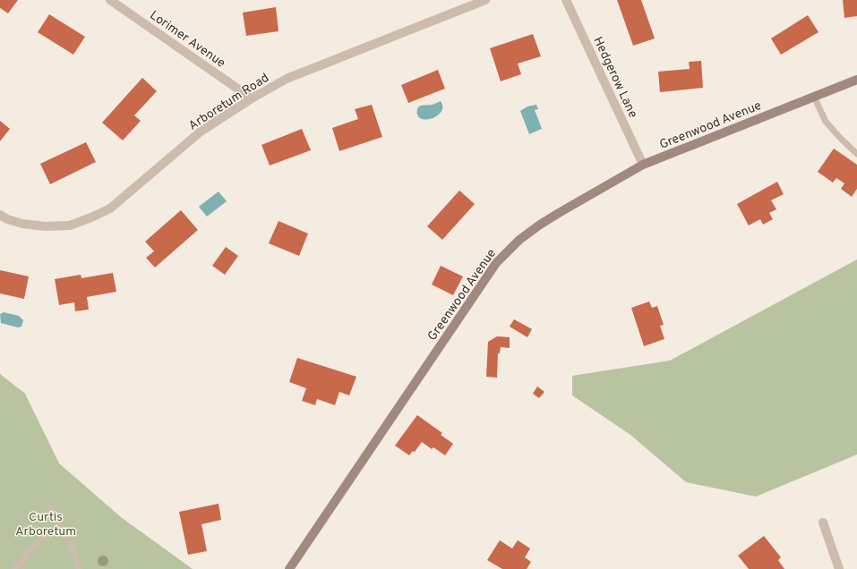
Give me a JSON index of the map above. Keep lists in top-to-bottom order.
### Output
{
  "streets": {
    "main road": ["Greenwood Avenue"],
    "street": ["Lorimer Avenue", "Hedgerow Lane", "Arboretum Road"]
  },
  "crossings": [
    ["Lorimer Avenue", "Arboretum Road"],
    ["Hedgerow Lane", "Greenwood Avenue"]
  ],
  "parks": ["Curtis Arboretum"]
}
